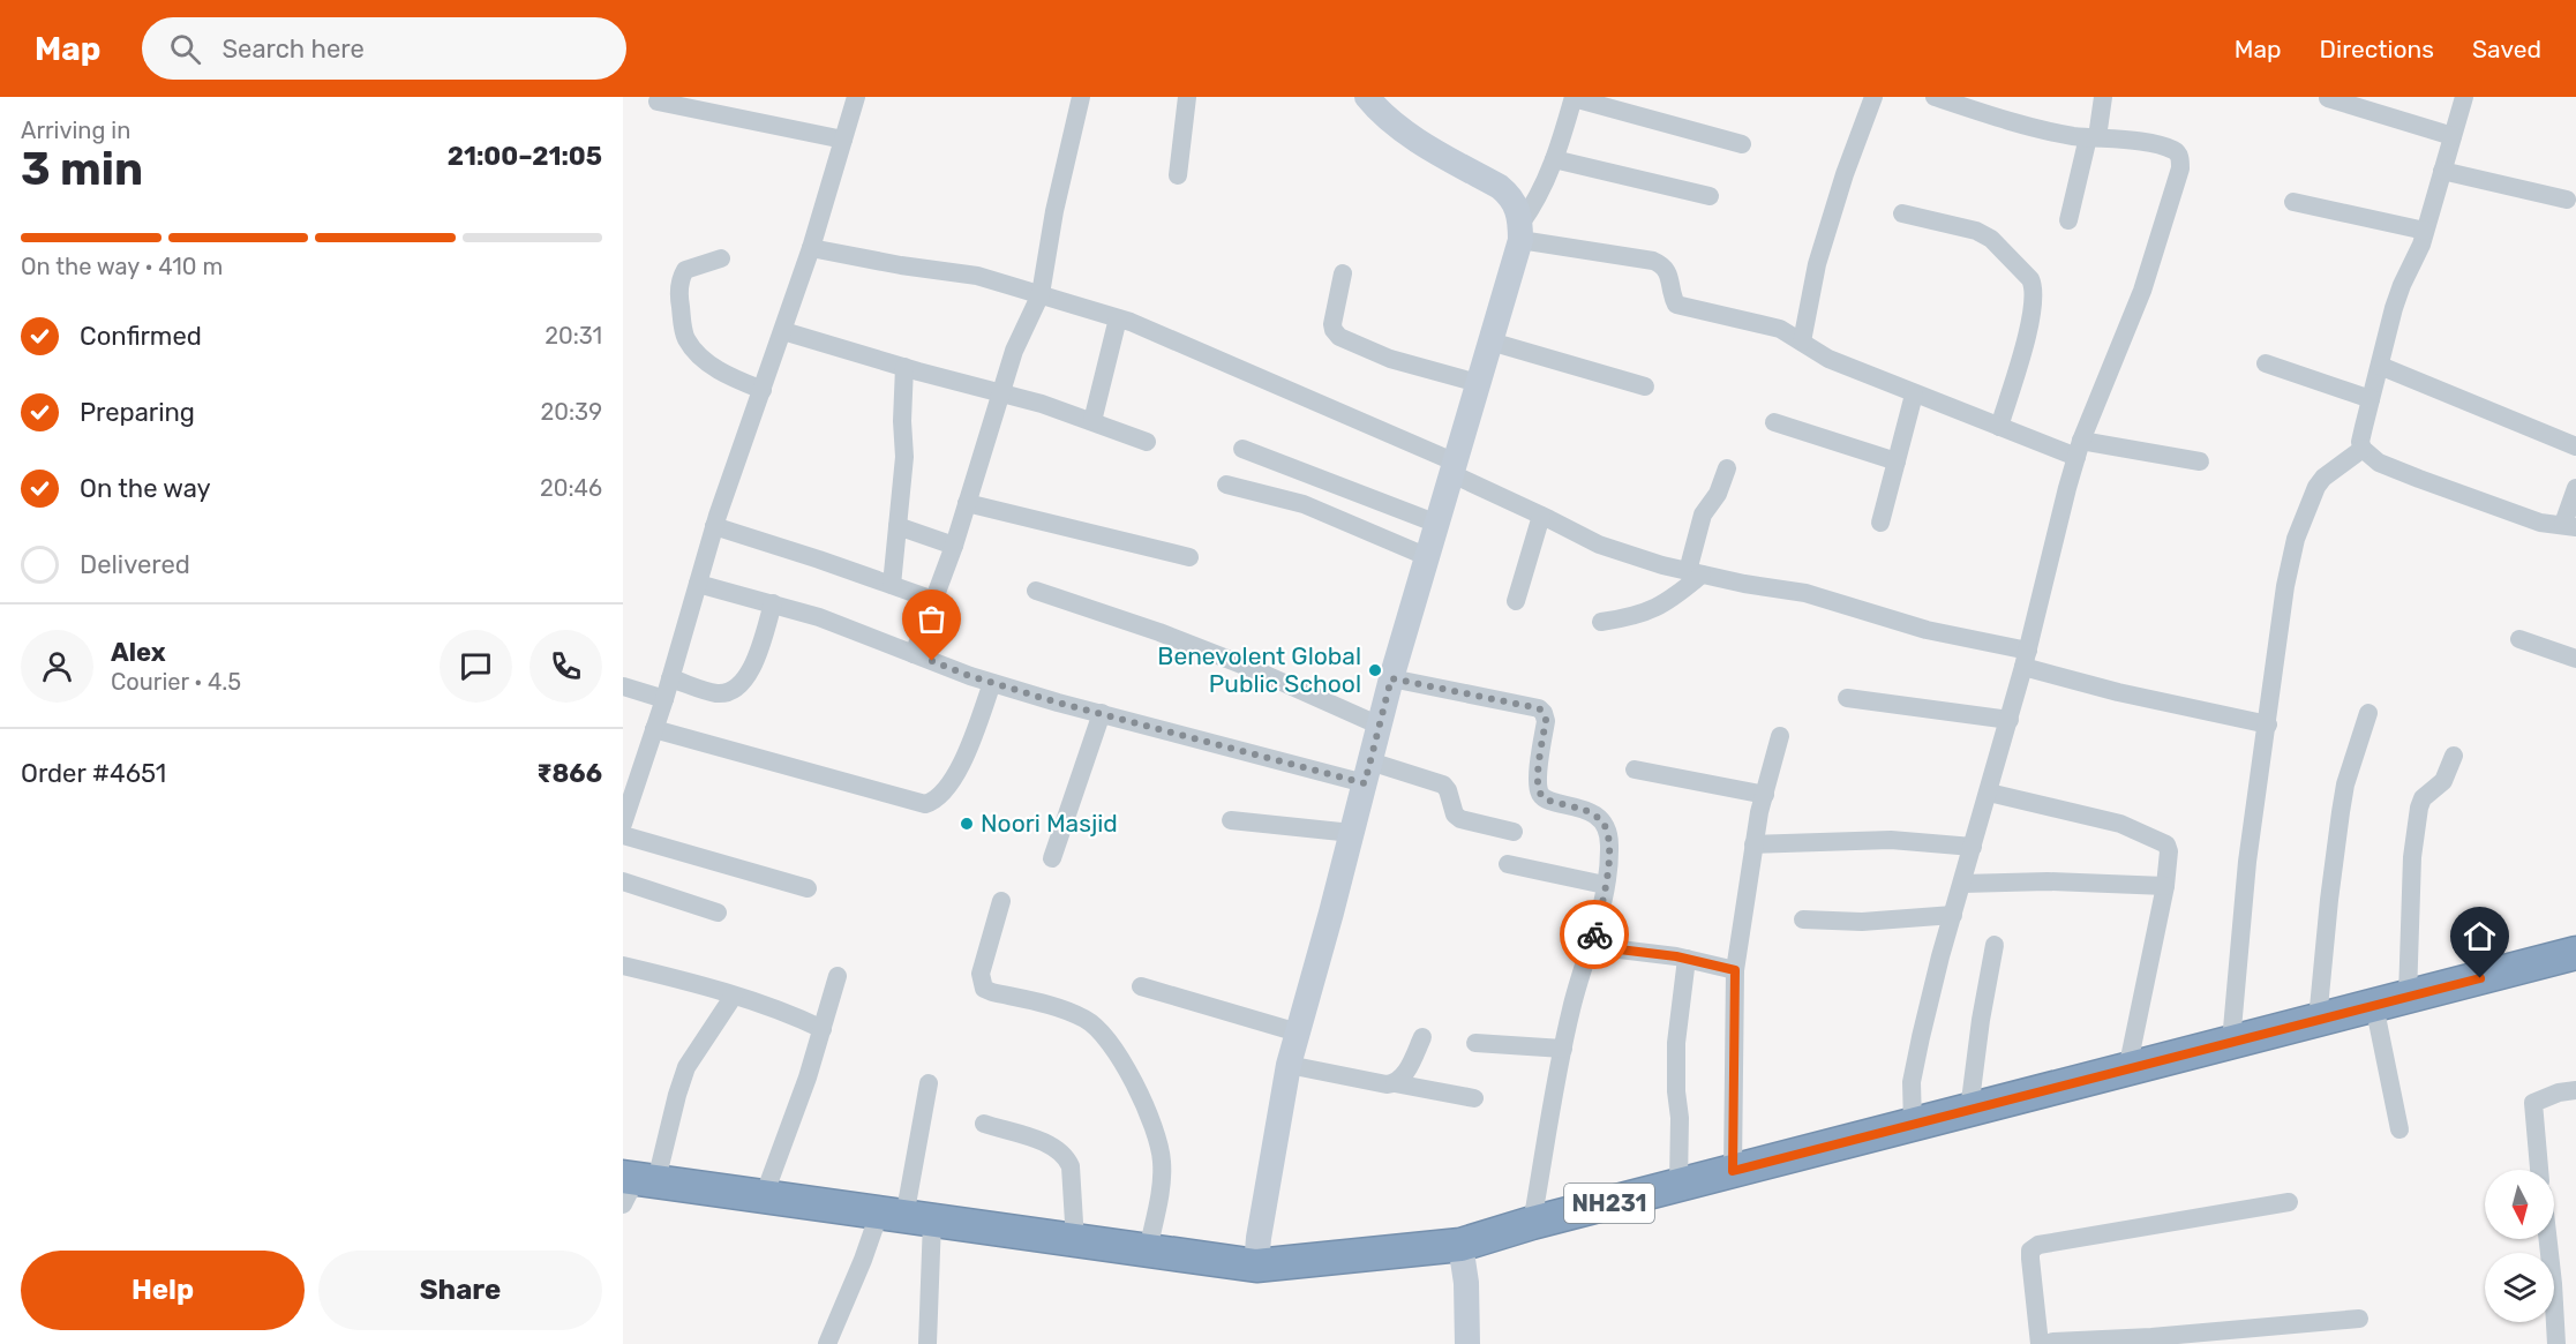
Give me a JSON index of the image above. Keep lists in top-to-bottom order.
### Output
{
  "streets": {
    "highway": ["NH231"]
  },
  "places": ["Benevolent Global Public School", "Noori Masjid"],
  "north": "bottom",
  "page": {
    "header": "Map",
    "search": "Search here",
    "nav": ["Map", "Directions", "Saved"],
    "heading": ["3 min", "Arriving in", "21:00–21:05"],
    "panel": [
      "Alex",
      "Courier · 4.5",
      "Order #4651",
      "₹866"
    ],
    "bar": "On the way · 410 m",
    "list": [
      ["Confirmed", "20:31"],
      ["Preparing", "20:39"],
      ["On the way", "20:46"],
      "Delivered"
    ],
    "buttons": ["Help", "Share"]
  }
}
